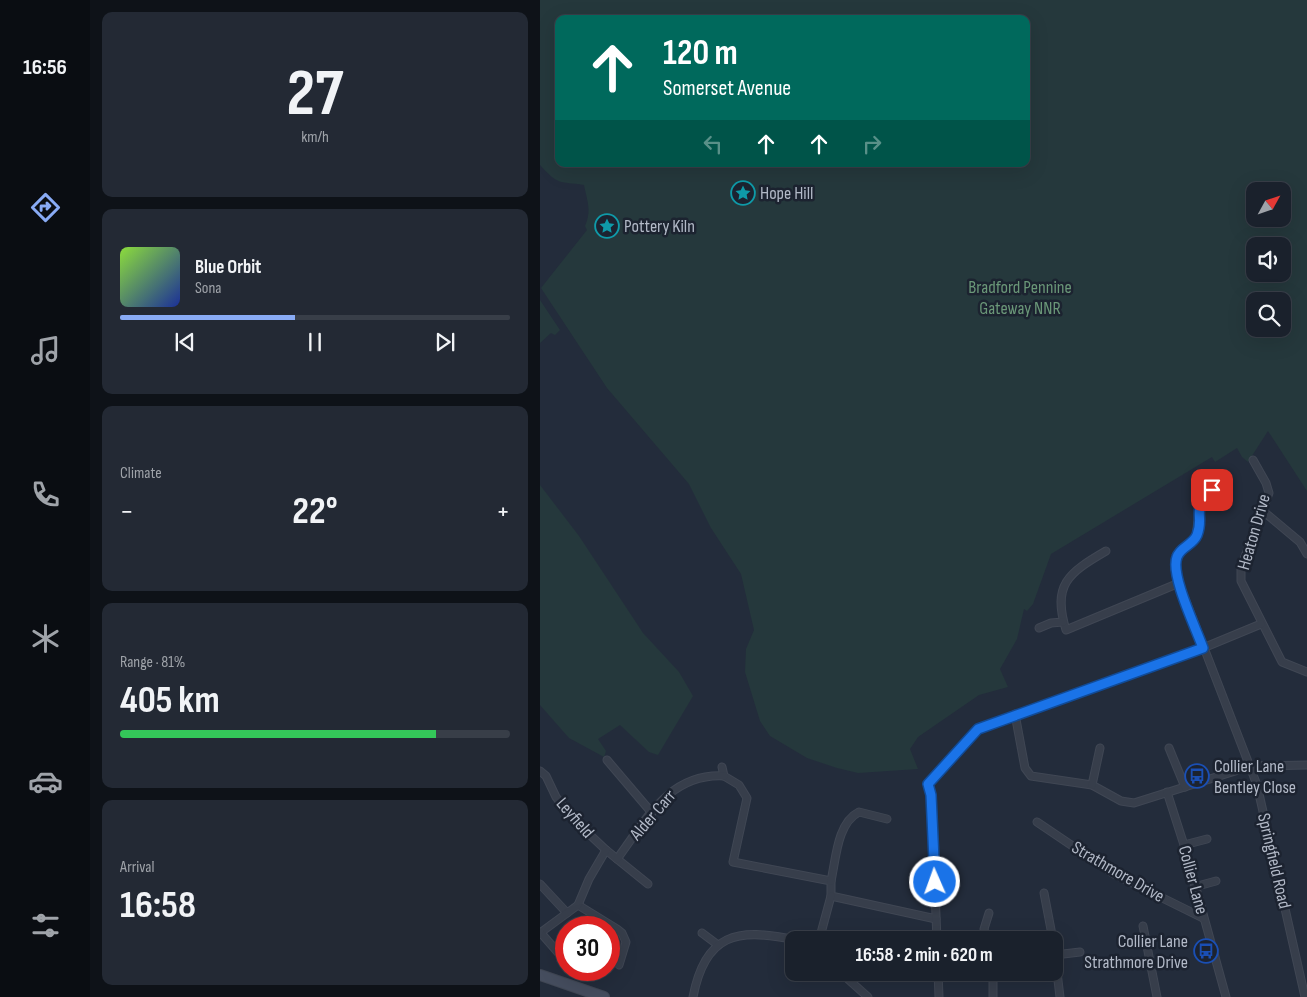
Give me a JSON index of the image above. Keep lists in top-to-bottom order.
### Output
{
  "streets": {
    "street": [
      "Heaton Drive",
      "Alder Carr",
      "Leyfield",
      "Springfield Road",
      "Strathmore Drive",
      "Collier Lane"
    ]
  },
  "crossings": [
    ["Alder Carr", "Leyfield"],
    ["Strathmore Drive", "Collier Lane"]
  ],
  "parks": ["Bradford Pennine Gateway NNR"],
  "places": {
    "place": ["Hope Hill", "Pottery Kiln"],
    "bus stop": ["Collier Lane Bentley Close", "Collier Lane Strathmore Drive"]
  },
  "north": "top right",
  "page": {
    "tabs": "16:56",
    "tile": [
      ["27", "km/h"],
      "Climate",
      ["Range · 81%", "405 km"],
      ["Arrival", "16:58"]
    ],
    "turn": ["120 m", "Somerset Avenue"],
    "song": ["Blue Orbit", "Sona"],
    "heat": ["−", "22°", "+"],
    "limit": "30",
    "trip": "16:58 · 2 min · 620 m"
  }
}
